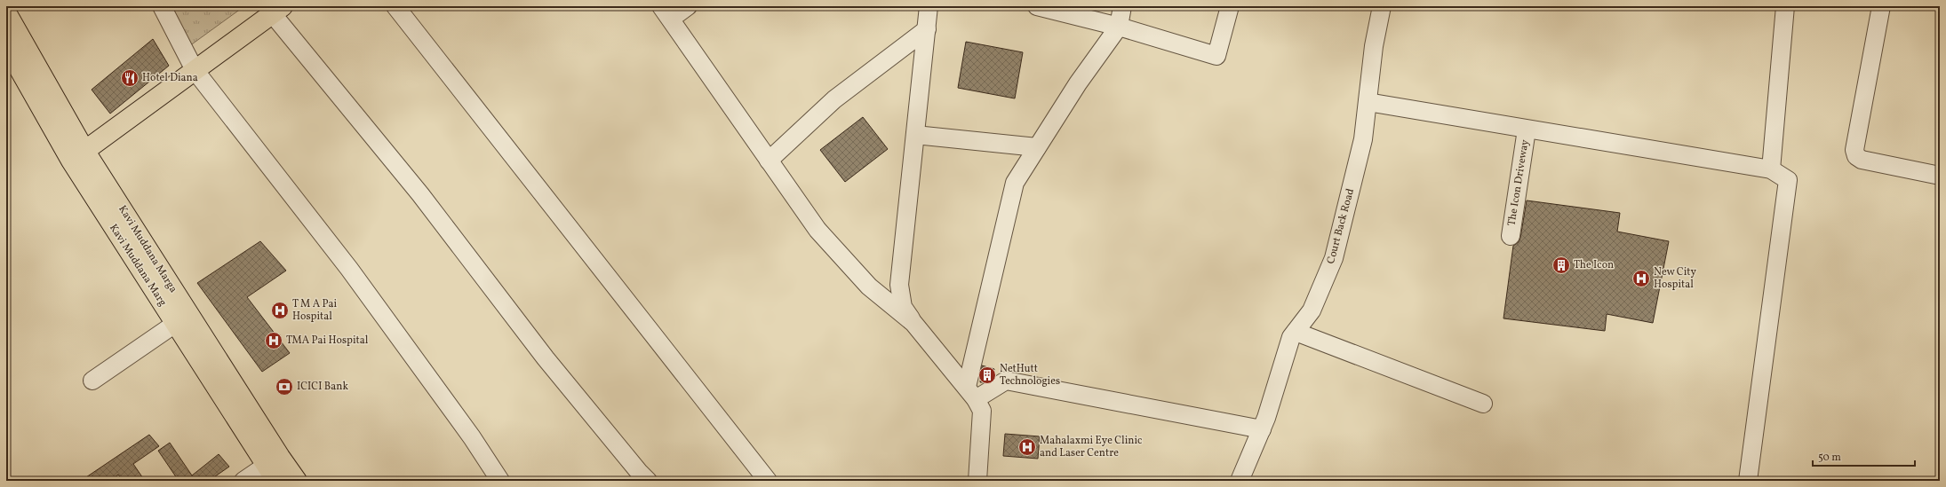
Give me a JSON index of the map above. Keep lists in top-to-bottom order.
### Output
{
  "streets": {
    "main road": ["Kavi Muddana Marga", "Kavi Muddana Marg"],
    "street": ["The Icon Driveway", "Court Back Road"]
  },
  "crossings": [
    ["Kavi Muddana Marga", "Kavi Muddana Marg"]
  ],
  "places": {
    "restaurant": ["Hotel Diana"],
    "building": ["The Icon", "NetHutt Technologies"],
    "hospital": [
      "New City Hospital",
      "T M A Pai Hospital",
      "TMA Pai Hospital",
      "Mahalaxmi Eye Clinic and Laser Centre"
    ],
    "bank": ["ICICI Bank"]
  },
  "scale_bar": "50 m"
}
